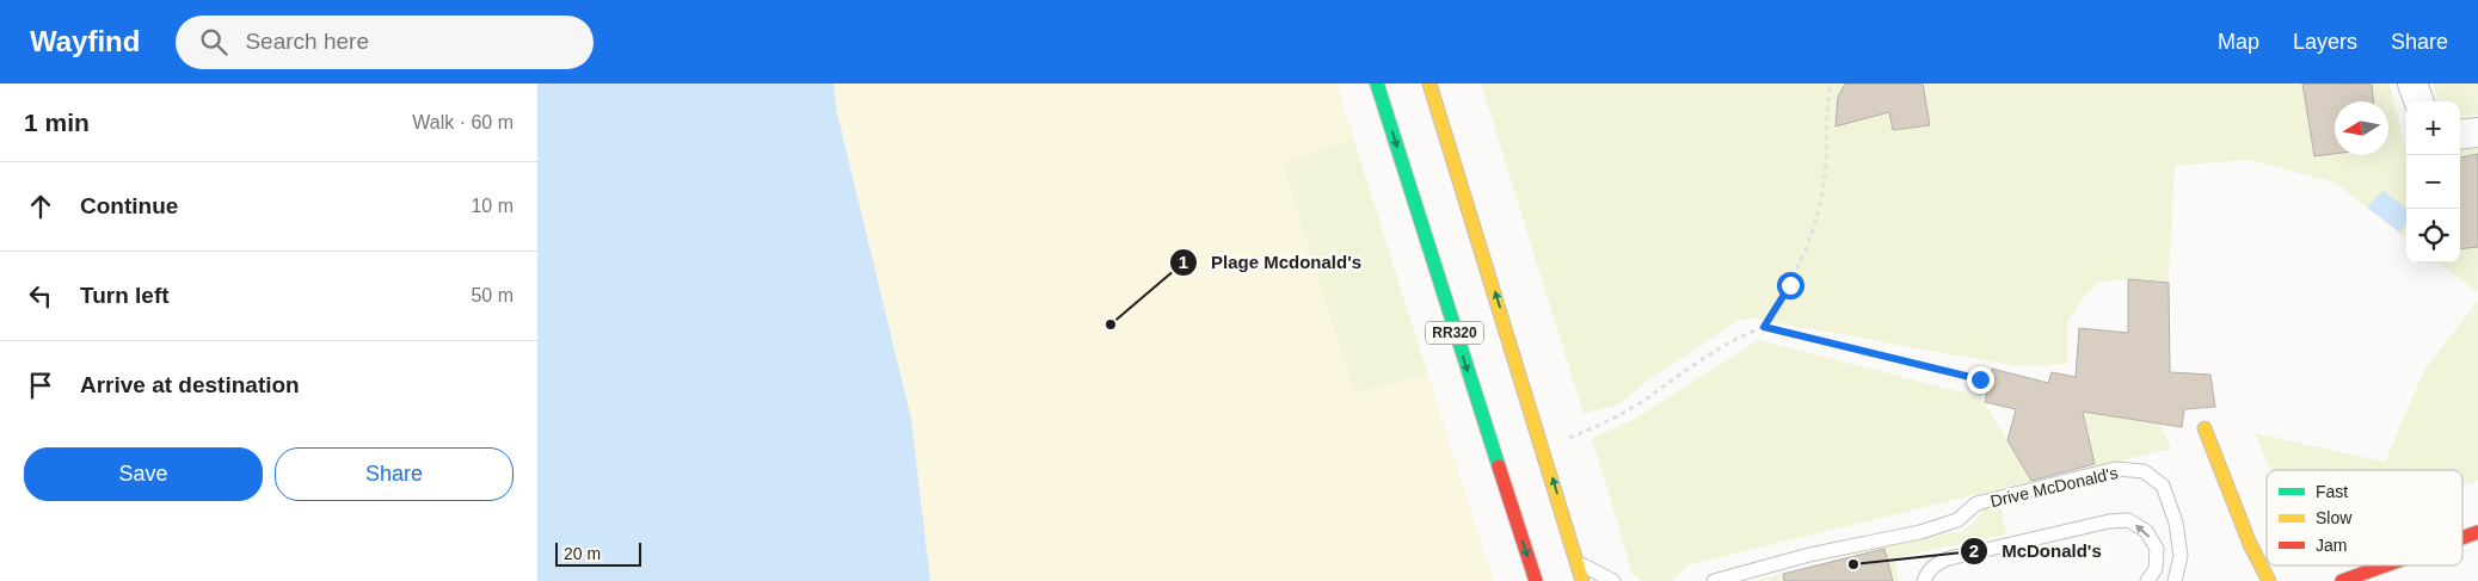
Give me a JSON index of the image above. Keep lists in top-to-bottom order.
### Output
{
  "streets": {
    "main road": ["RR320"],
    "lane": ["Drive McDonald's"]
  },
  "places": ["Plage Mcdonald's", "McDonald's"],
  "legend": ["Fast", "Slow", "Jam"],
  "scale_bar": "20 m",
  "north": "left",
  "page": {
    "header": "Wayfind",
    "search": "Search here",
    "nav": ["Map", "Layers", "Share"],
    "heading": ["1 min", "Walk · 60 m"],
    "map_buttons": ["+", "−"],
    "list": [
      ["Continue", "10 m"],
      ["Turn left", "50 m"],
      "Arrive at destination"
    ],
    "buttons": ["Save", "Share"],
    "scale": "20 m"
  }
}
